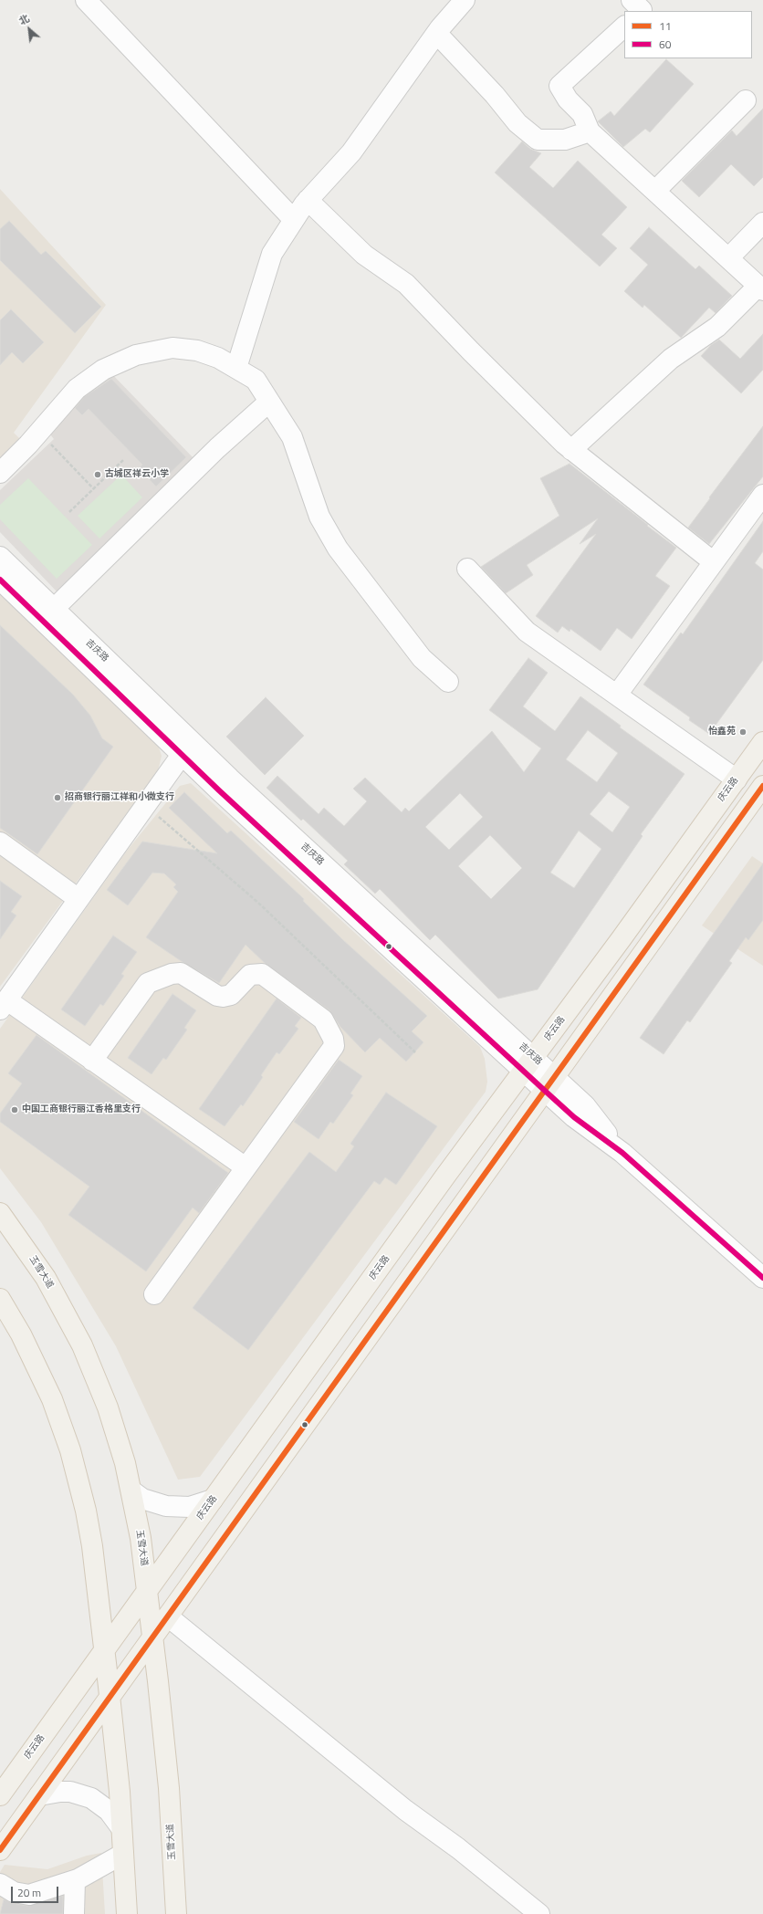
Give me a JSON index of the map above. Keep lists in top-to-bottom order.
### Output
{
  "streets": {
    "main road": ["庆云路", "玉雪大道"],
    "street": ["吉庆路"]
  },
  "crossings": [
    ["吉庆路", "庆云路"],
    ["庆云路", "玉雪大道"]
  ],
  "places": [
    "古城区祥云小学",
    "怡鑫苑",
    "招商银行丽江祥和小微支行",
    "中国工商银行丽江香格里支行"
  ],
  "lines": ["transit line 60", "transit line 11"],
  "legend": ["11", "60"],
  "scale_bar": "20 m",
  "north": "top left"
}
